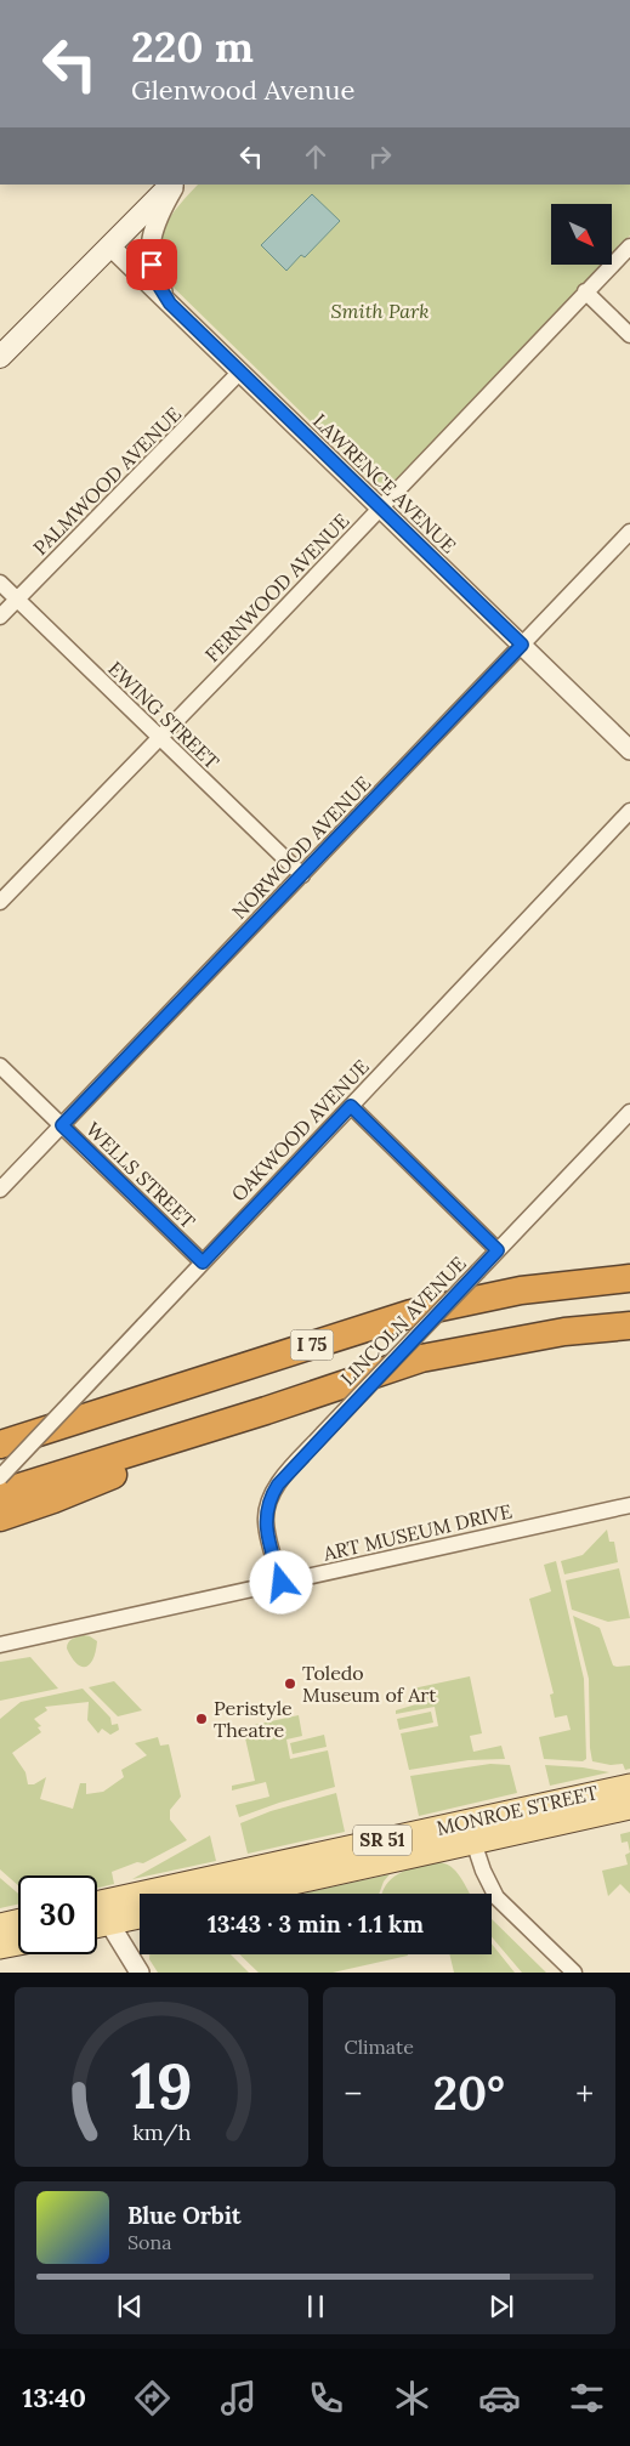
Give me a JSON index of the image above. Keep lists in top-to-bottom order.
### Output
{
  "streets": {
    "highway": ["I 75"],
    "main road": ["MONROE STREET", "SR 51"],
    "street": [
      "PALMWOOD AVENUE",
      "LAWRENCE AVENUE",
      "FERNWOOD AVENUE",
      "EWING STREET",
      "NORWOOD AVENUE",
      "OAKWOOD AVENUE",
      "WELLS STREET",
      "LINCOLN AVENUE",
      "ART MUSEUM DRIVE"
    ]
  },
  "crossings": [
    ["PALMWOOD AVENUE", "LAWRENCE AVENUE"],
    ["PALMWOOD AVENUE", "EWING STREET"],
    ["LAWRENCE AVENUE", "FERNWOOD AVENUE"],
    ["LAWRENCE AVENUE", "NORWOOD AVENUE"],
    ["FERNWOOD AVENUE", "EWING STREET"],
    ["EWING STREET", "NORWOOD AVENUE"],
    ["NORWOOD AVENUE", "WELLS STREET"],
    ["OAKWOOD AVENUE", "WELLS STREET"],
    ["LINCOLN AVENUE", "ART MUSEUM DRIVE"]
  ],
  "parks": ["Smith Park"],
  "places": ["Toledo Museum of Art", "Peristyle Theatre"],
  "north": "bottom right",
  "page": {
    "turn": ["220 m", "Glenwood Avenue"],
    "limit": "30",
    "trip": "13:43 · 3 min · 1.1 km",
    "tile": "Climate",
    "heat": ["−", "20°", "+"],
    "song": ["Blue Orbit", "Sona"],
    "tabs": "13:40",
    "gauge": ["19", "km/h"]
  }
}
